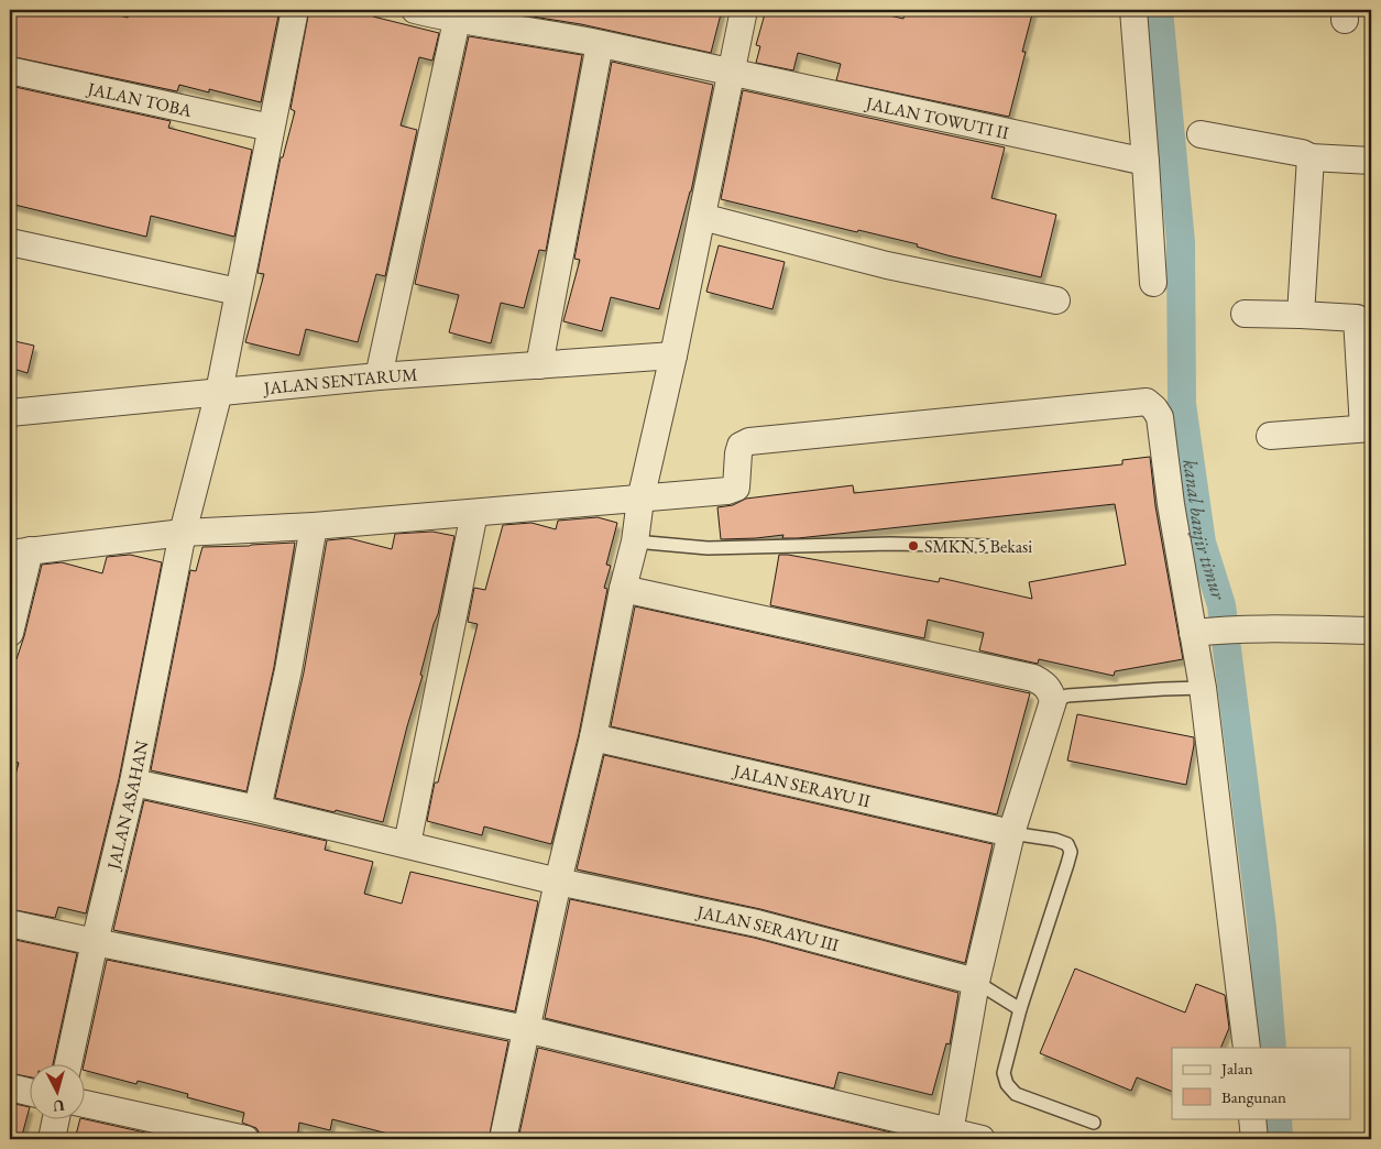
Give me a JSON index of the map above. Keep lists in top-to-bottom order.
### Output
{
  "streets": {
    "street": [
      "JALAN TOBA",
      "JALAN TOWUTI II",
      "JALAN SENTARUM",
      "JALAN SERAYU II",
      "JALAN ASAHAN",
      "JALAN SERAYU III"
    ]
  },
  "crossings": [
    ["JALAN TOBA", "JALAN ASAHAN"],
    ["JALAN SENTARUM", "JALAN ASAHAN"],
    ["JALAN ASAHAN", "JALAN SERAYU III"]
  ],
  "water": ["kanal banjir timur"],
  "places": ["SMKN 5 Bekasi"],
  "legend": ["Jalan", "Bangunan"],
  "north": "bottom"
}
